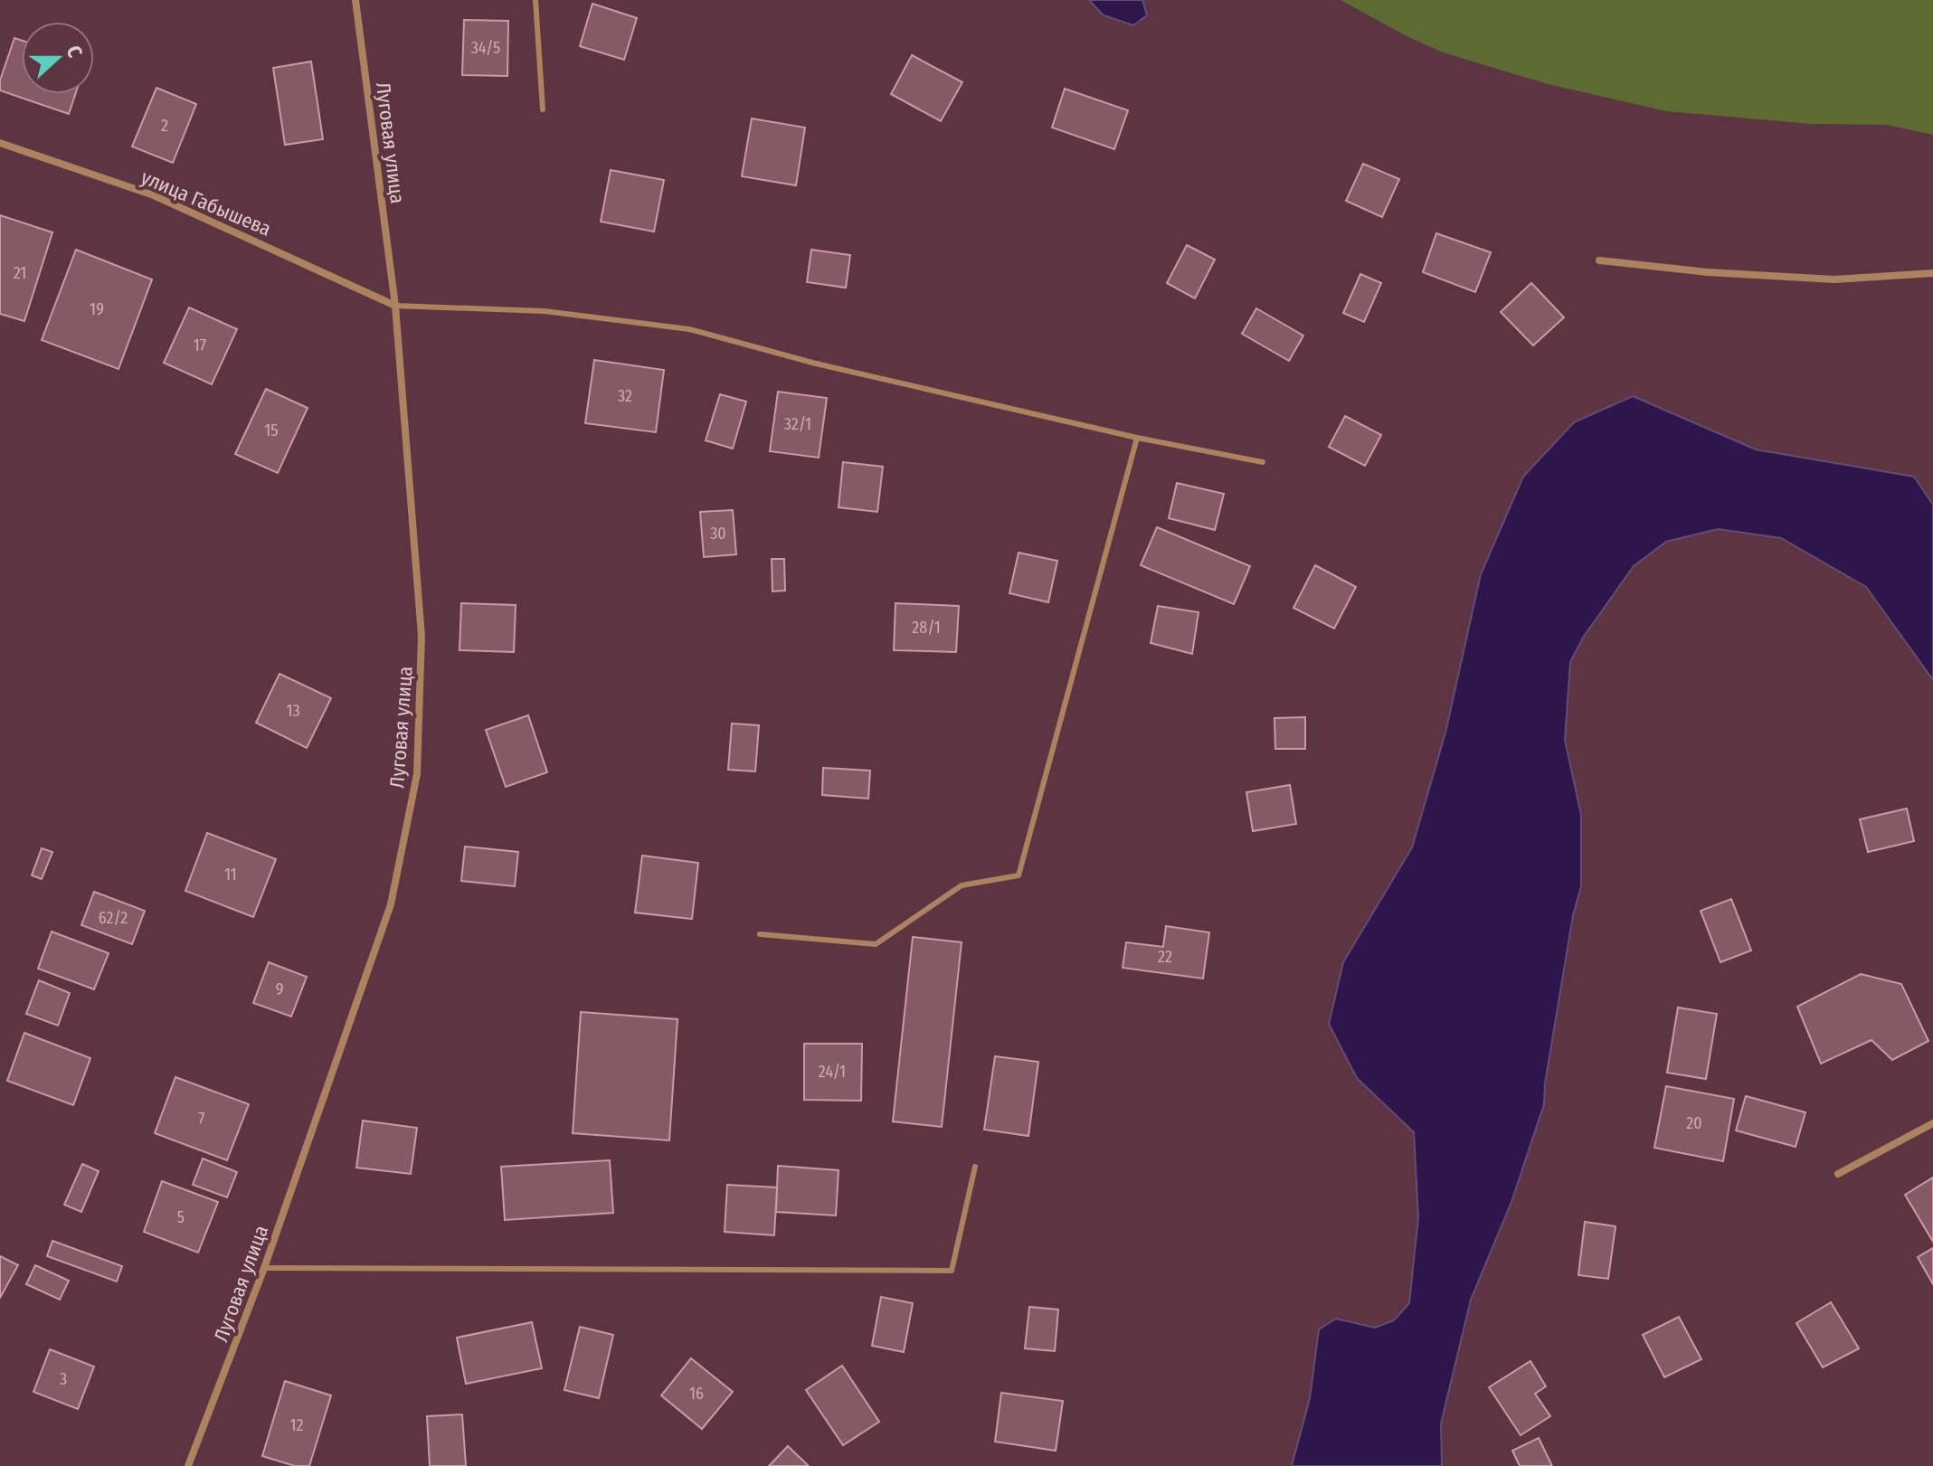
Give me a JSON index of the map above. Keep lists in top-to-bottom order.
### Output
{
  "streets": {
    "street": ["Луговая улица", "улица Габышева"]
  },
  "crossings": [
    ["Луговая улица", "улица Габышева"]
  ],
  "house_numbers": [
    "34/5",
    "2",
    "21",
    "19",
    "17",
    "32",
    "32/1",
    "15",
    "30",
    "28/1",
    "13",
    "11",
    "62/2",
    "22",
    "9",
    "24/1",
    "7",
    "20",
    "5",
    "3",
    "16",
    "12"
  ],
  "north": "right"
}
